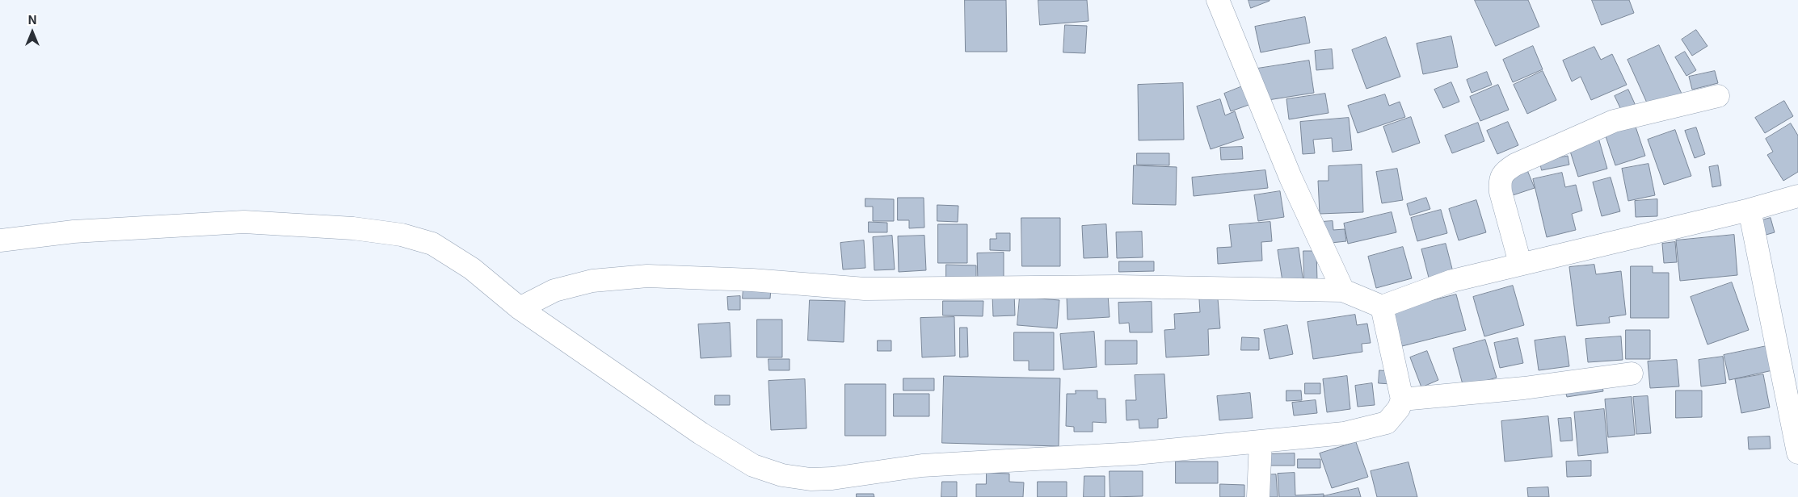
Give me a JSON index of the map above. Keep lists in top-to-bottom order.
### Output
{
  "north": "top"
}
